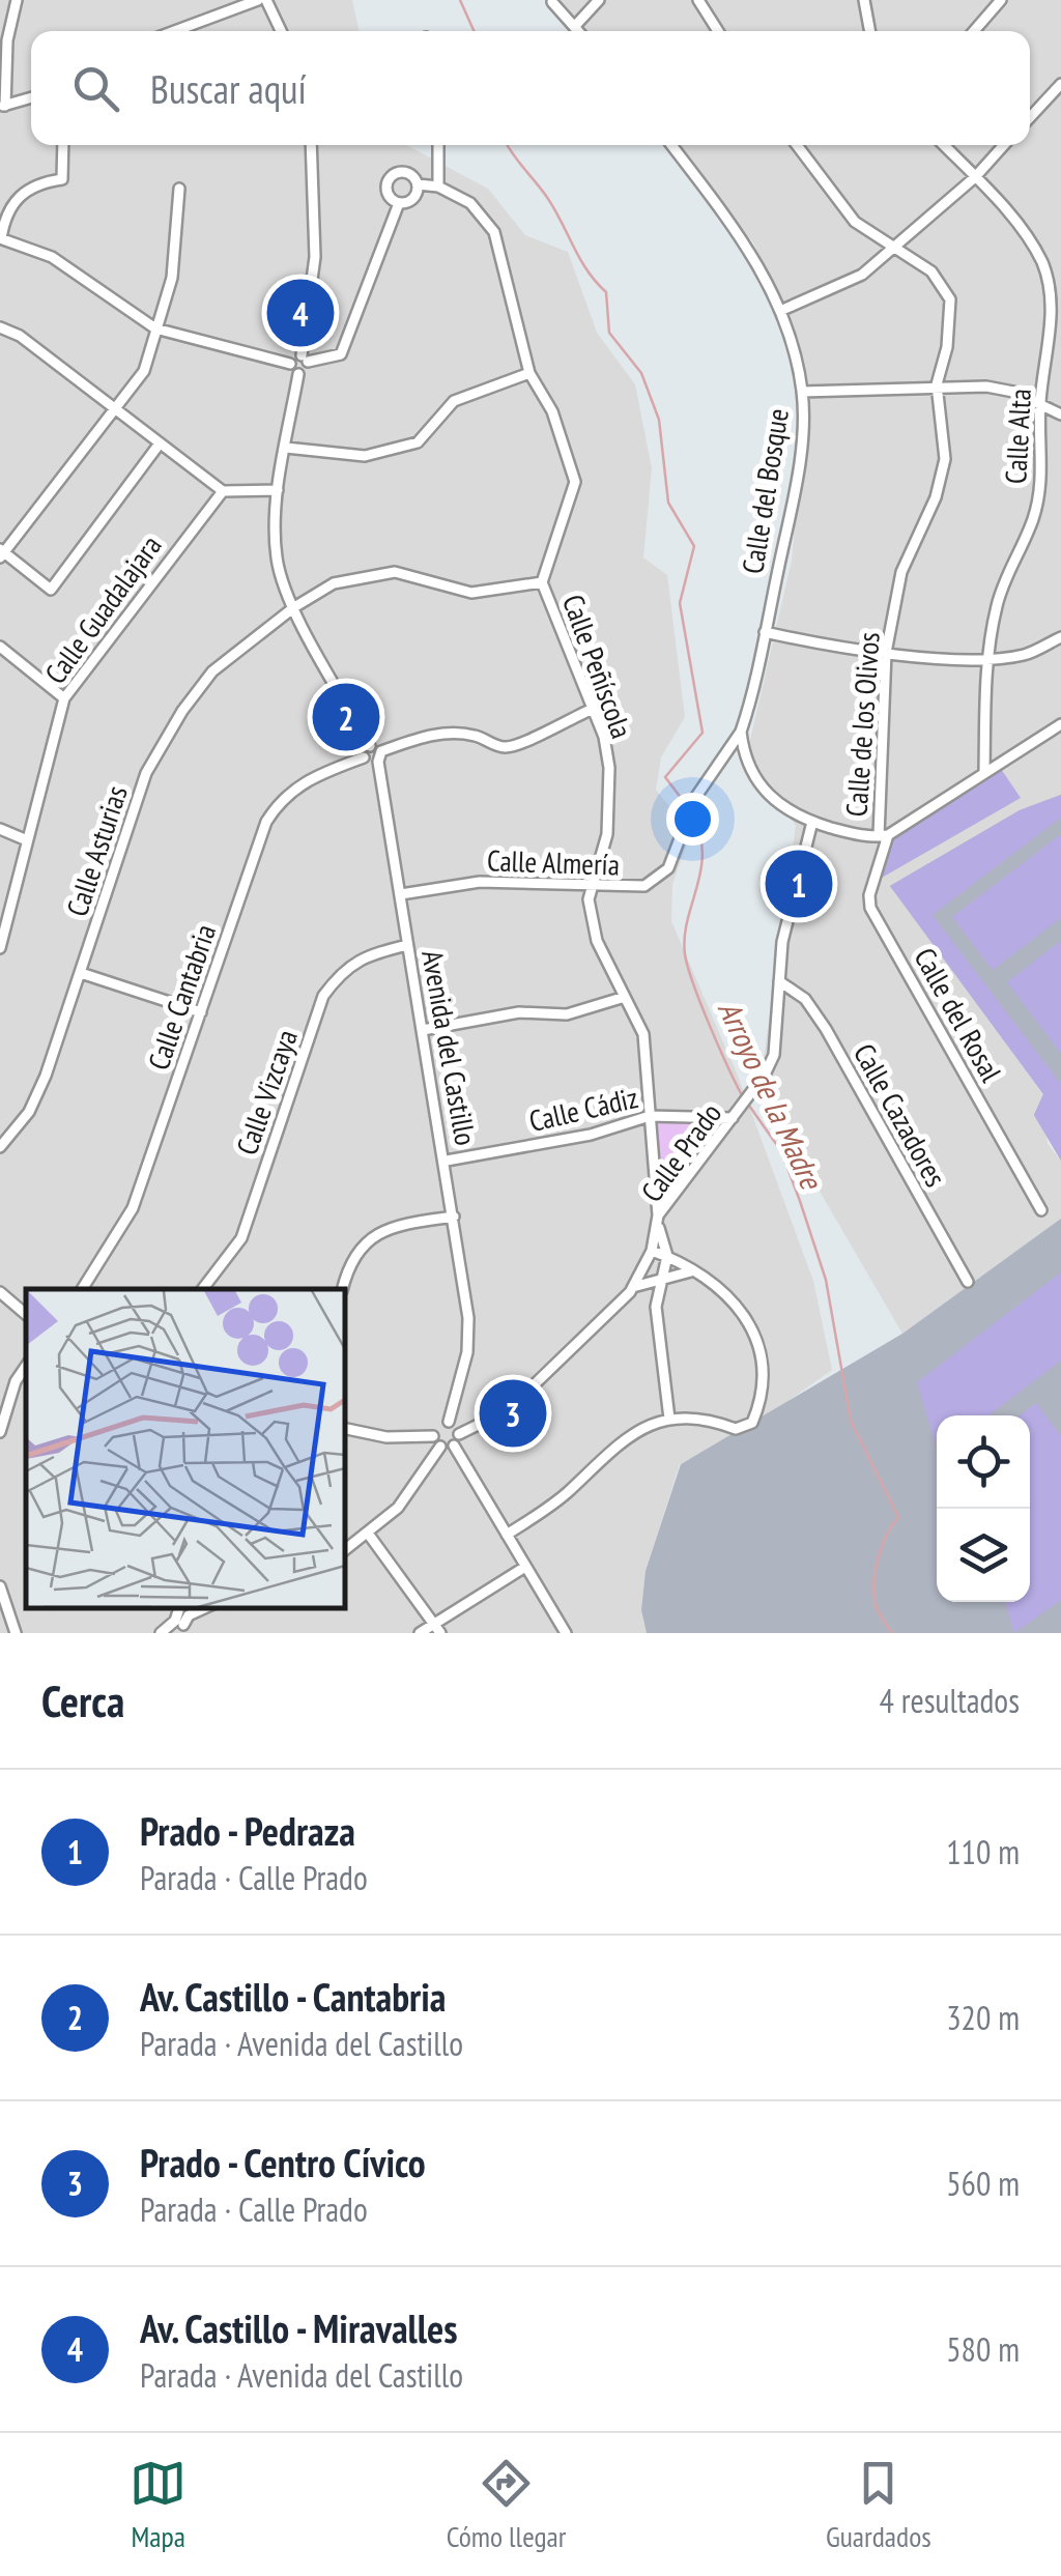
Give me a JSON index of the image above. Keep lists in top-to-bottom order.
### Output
{
  "streets": {
    "street": [
      "Calle Alta",
      "Calle del Bosque",
      "Calle Guadalajara",
      "Calle Peñíscola",
      "Calle de los Olivos",
      "Calle Asturias",
      "Calle Almería",
      "Calle Cantabria",
      "Calle del Rosal",
      "Avenida del Castillo",
      "Calle Vizcaya",
      "Calle Cádiz",
      "Calle Cazadores",
      "Calle Prado"
    ]
  },
  "crossings": [
    ["Calle del Bosque", "Calle Almería"],
    ["Calle Peñíscola", "Calle Asturias"],
    ["Calle Peñíscola", "Calle Almería"],
    ["Calle Peñíscola", "Calle Cádiz"],
    ["Calle Peñíscola", "Calle Prado"],
    ["Calle de los Olivos", "Calle del Rosal"],
    ["Calle Almería", "Avenida del Castillo"],
    ["Avenida del Castillo", "Calle Vizcaya"],
    ["Avenida del Castillo", "Calle Cádiz"],
    ["Avenida del Castillo", "Calle Prado"],
    ["Calle Cádiz", "Calle Prado"],
    ["Calle Cazadores", "Calle Prado"]
  ],
  "water": ["Arroyo de la Madre"],
  "page": {
    "search": "Buscar aquí",
    "pins": [
      "4",
      "2",
      "1",
      "3"
    ],
    "heading": ["Cerca", "4 resultados"],
    "list": [
      {
        "mark": "1",
        "name": "Prado - Pedraza",
        "note": "Parada · Calle Prado",
        "value": "110 m"
      },
      {
        "mark": "2",
        "name": "Av. Castillo - Cantabria",
        "note": "Parada · Avenida del Castillo",
        "value": "320 m"
      },
      {
        "mark": "3",
        "name": "Prado - Centro Cívico",
        "note": "Parada · Calle Prado",
        "value": "560 m"
      },
      {
        "mark": "4",
        "name": "Av. Castillo - Miravalles",
        "note": "Parada · Avenida del Castillo",
        "value": "580 m"
      }
    ],
    "nav": ["Mapa", "Cómo llegar", "Guardados"]
  }
}
